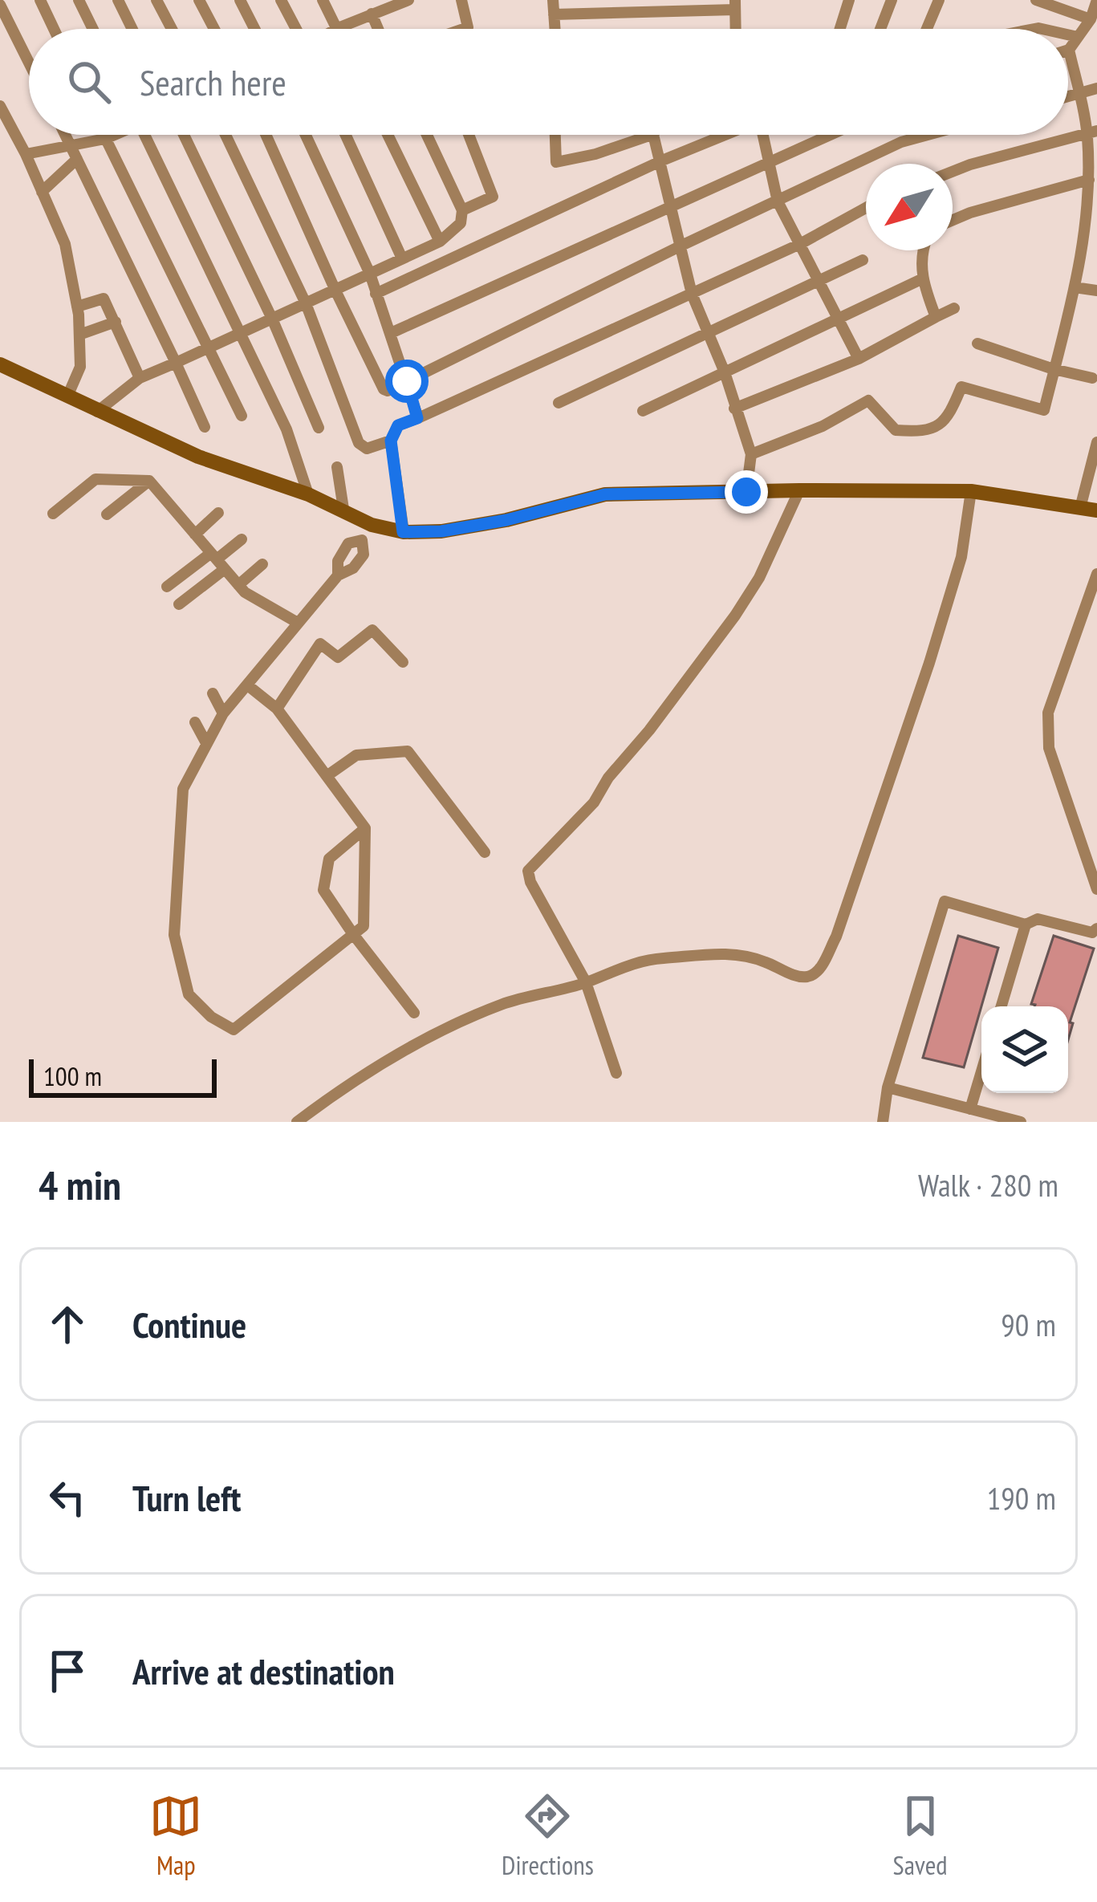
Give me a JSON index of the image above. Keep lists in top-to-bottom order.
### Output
{
  "scale_bar": "100 m",
  "north": "bottom left",
  "page": {
    "search": "Search here",
    "scale": "100 m",
    "heading": ["4 min", "Walk · 280 m"],
    "list": [
      ["Continue", "90 m"],
      ["Turn left", "190 m"],
      "Arrive at destination"
    ],
    "nav": ["Map", "Directions", "Saved"]
  }
}
